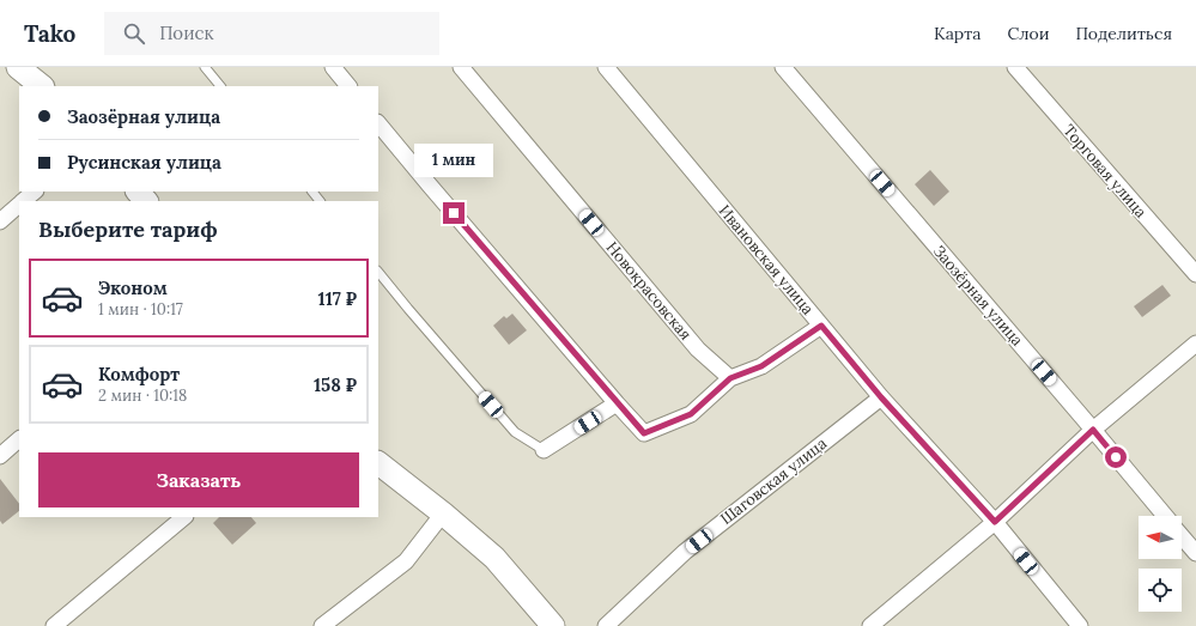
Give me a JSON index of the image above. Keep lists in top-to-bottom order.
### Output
{
  "streets": {
    "street": [
      "Торговая улица",
      "Ивановская улица",
      "Новокрасовская",
      "Заозёрная улица",
      "Шаговская улица"
    ]
  },
  "crossings": [
    ["Ивановская улица", "Шаговская улица"]
  ],
  "north": "left",
  "page": {
    "header": "Tako",
    "search": "Поиск",
    "nav": ["Карта", "Слои", "Поделиться"],
    "banner": ["Заозёрная улица", "Русинская улица"],
    "bubble": "1 мин",
    "heading": "Выберите тариф",
    "list": [
      {
        "name": "Эконом",
        "note": "1 мин · 10:17",
        "value": "117 ₽"
      },
      {
        "name": "Комфорт",
        "note": "2 мин · 10:18",
        "value": "158 ₽"
      }
    ],
    "buttons": "Заказать"
  }
}
